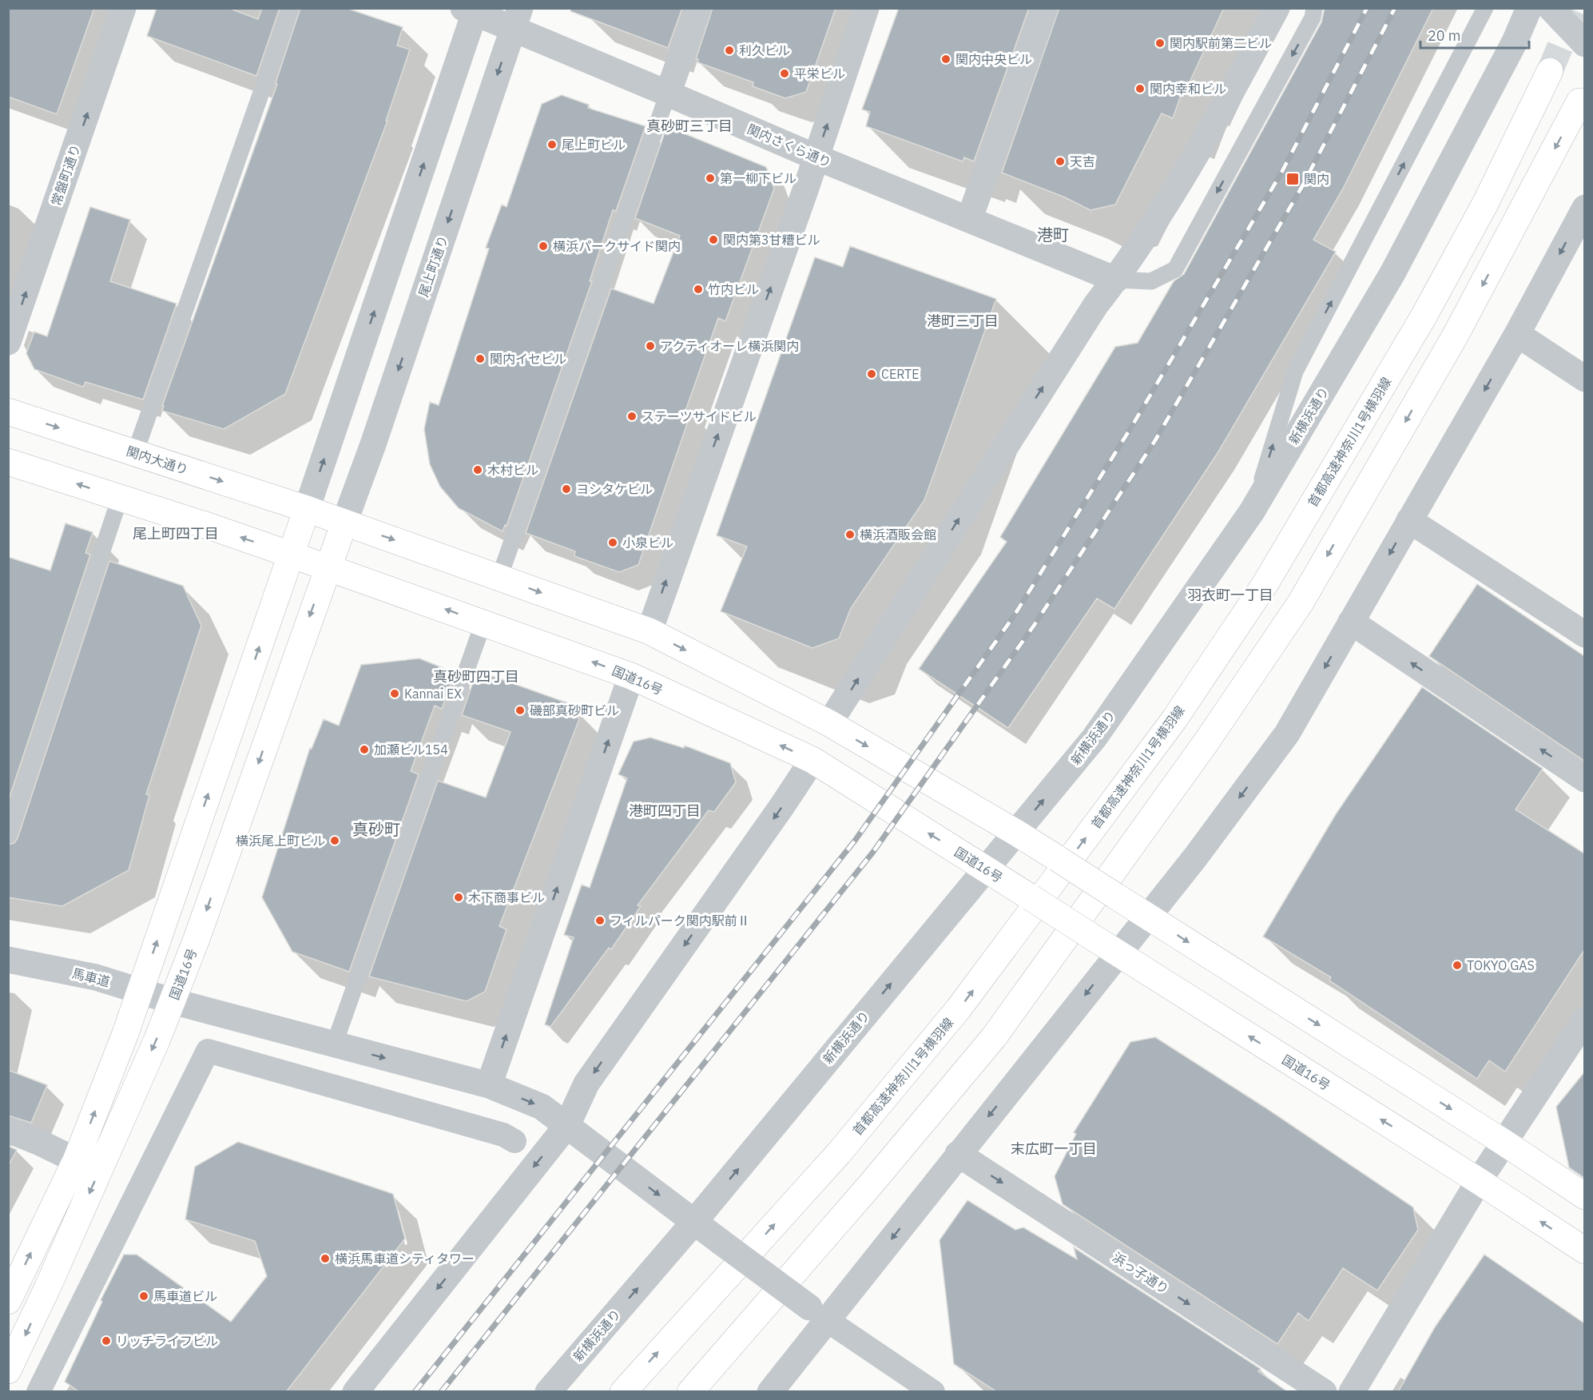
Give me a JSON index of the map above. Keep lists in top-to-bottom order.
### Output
{
  "streets": {
    "main road": ["首都高速神奈川1号横羽線", "関内大通り", "国道16号"],
    "street": [
      "関内さくら通り",
      "常盤町通り",
      "尾上町通り",
      "新横浜通り",
      "馬車道",
      "浜っ子通り"
    ]
  },
  "crossings": [
    ["関内さくら通り", "尾上町通り"],
    ["尾上町通り", "国道16号"],
    ["新横浜通り", "国道16号"],
    ["新横浜通り", "馬車道"],
    ["国道16号", "馬車道"]
  ],
  "one_way": ["常盤町通り", "馬車道", "浜っ子通り"],
  "districts": [
    "真砂町三丁目",
    "港町",
    "港町三丁目",
    "尾上町四丁目",
    "羽衣町一丁目",
    "真砂町四丁目",
    "港町四丁目",
    "真砂町",
    "末広町一丁目"
  ],
  "places": {
    "other": [
      "関内駅前第二ビル",
      "利久ビル",
      "関内中央ビル",
      "平栄ビル",
      "関内幸和ビル",
      "尾上町ビル",
      "天吉",
      "第一柳下ビル",
      "関内第3甘糟ビル",
      "横浜パークサイド関内",
      "竹内ビル",
      "アクティオーレ横浜関内",
      "関内イセビル",
      "CERTE",
      "ステーツサイドビル",
      "木村ビル",
      "ヨシタケビル",
      "横浜酒販会館",
      "小泉ビル",
      "Kannai EX",
      "磯部真砂町ビル",
      "加瀬ビル154",
      "横浜尾上町ビル",
      "木下商事ビル",
      "フィルパーク関内駅前Ⅱ",
      "TOKYO GAS",
      "横浜馬車道シティタワー",
      "馬車道ビル",
      "リッチライフビル"
    ],
    "transit": ["関内"]
  },
  "scale_bar": "20 m"
}
